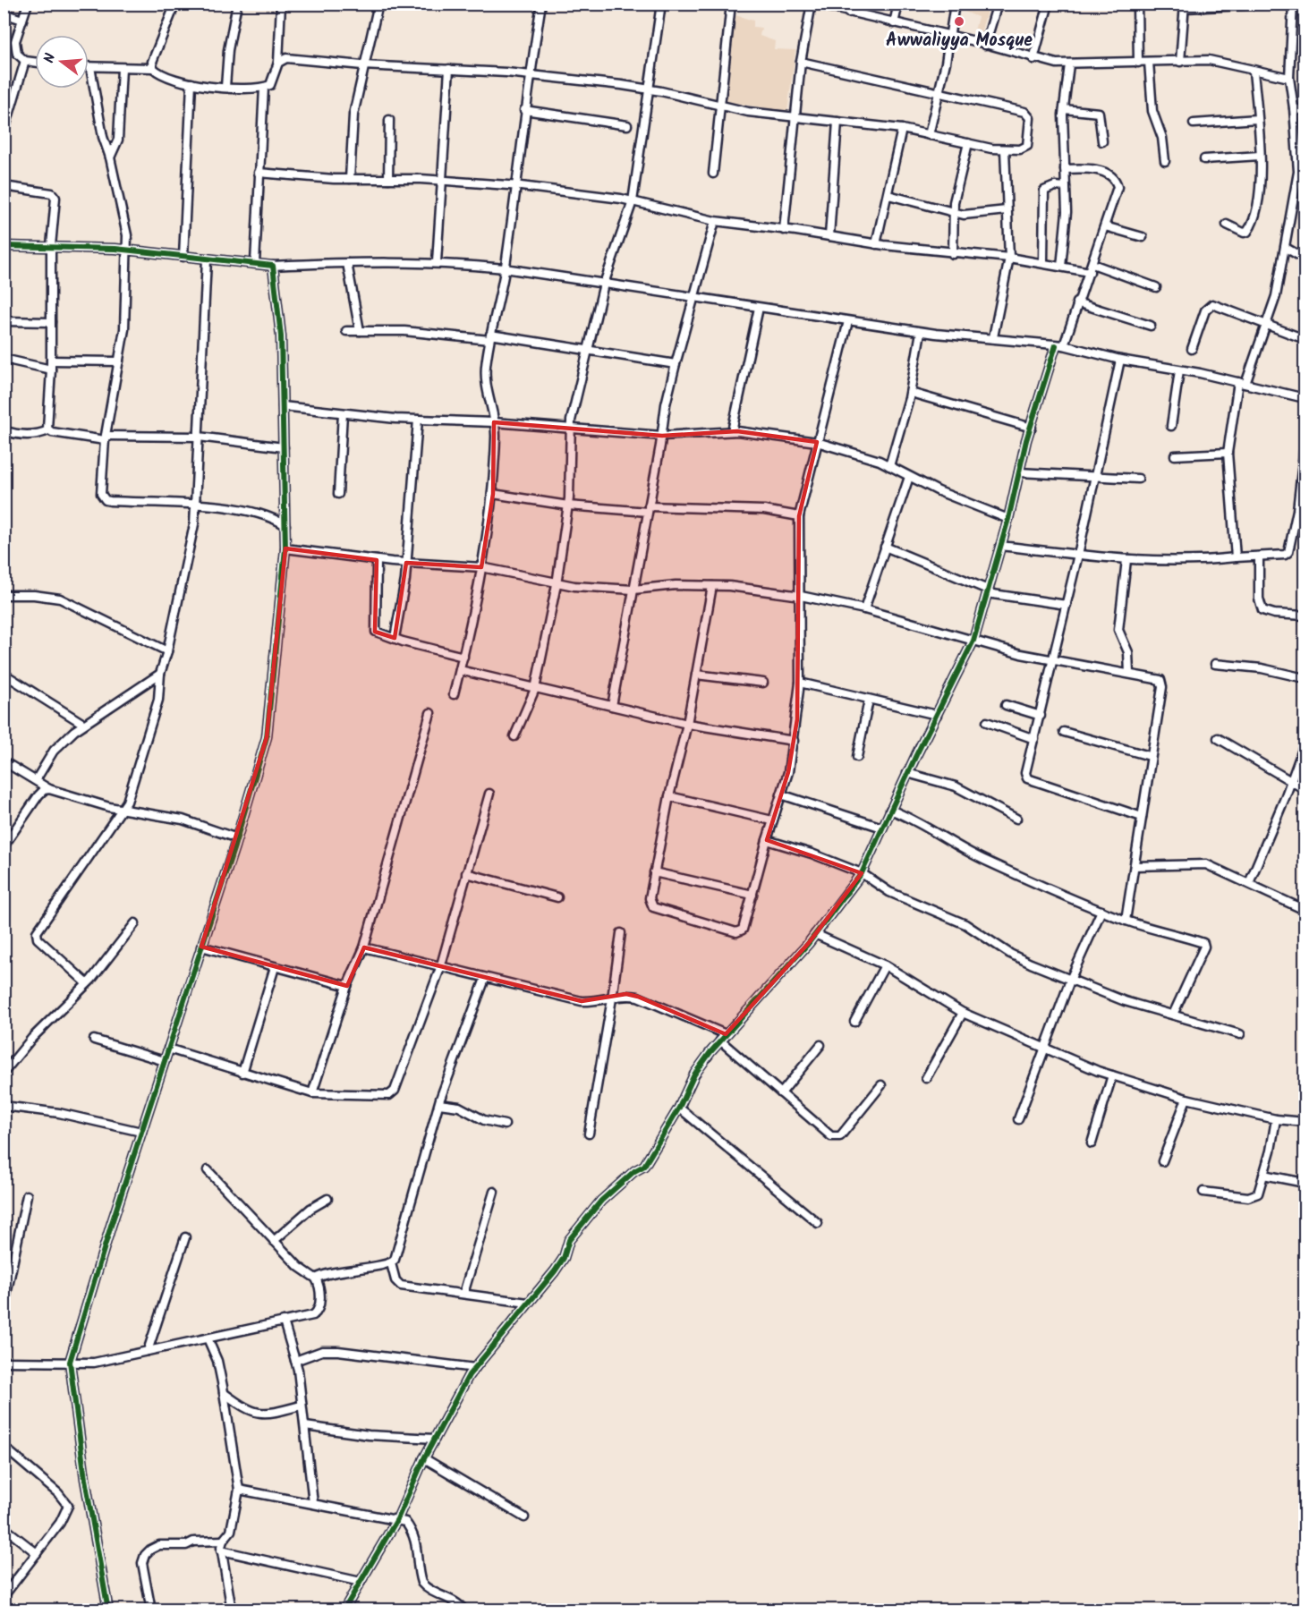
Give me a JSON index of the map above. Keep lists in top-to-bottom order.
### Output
{
  "places": ["Awwaliyya Mosque"],
  "north": "left"
}
